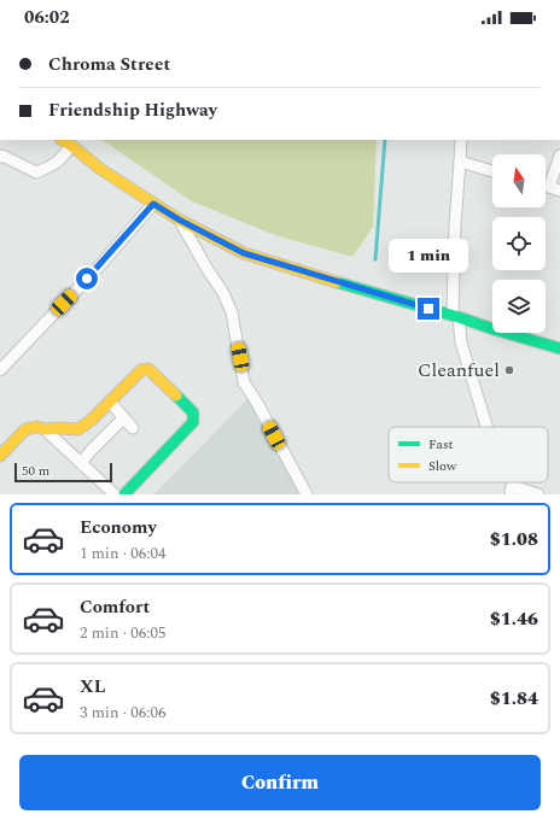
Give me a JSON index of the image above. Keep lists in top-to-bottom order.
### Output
{
  "places": ["Cleanfuel"],
  "legend": ["Fast", "Slow"],
  "scale_bar": "50 m",
  "north": "top",
  "page": {
    "status": "06:02",
    "banner": ["Chroma Street", "Friendship Highway"],
    "bubble": "1 min",
    "scale": "50 m",
    "list": [
      {
        "name": "Economy",
        "note": "1 min · 06:04",
        "value": "$1.08"
      },
      {
        "name": "Comfort",
        "note": "2 min · 06:05",
        "value": "$1.46"
      },
      {
        "name": "XL",
        "note": "3 min · 06:06",
        "value": "$1.84"
      }
    ],
    "buttons": "Confirm"
  }
}
